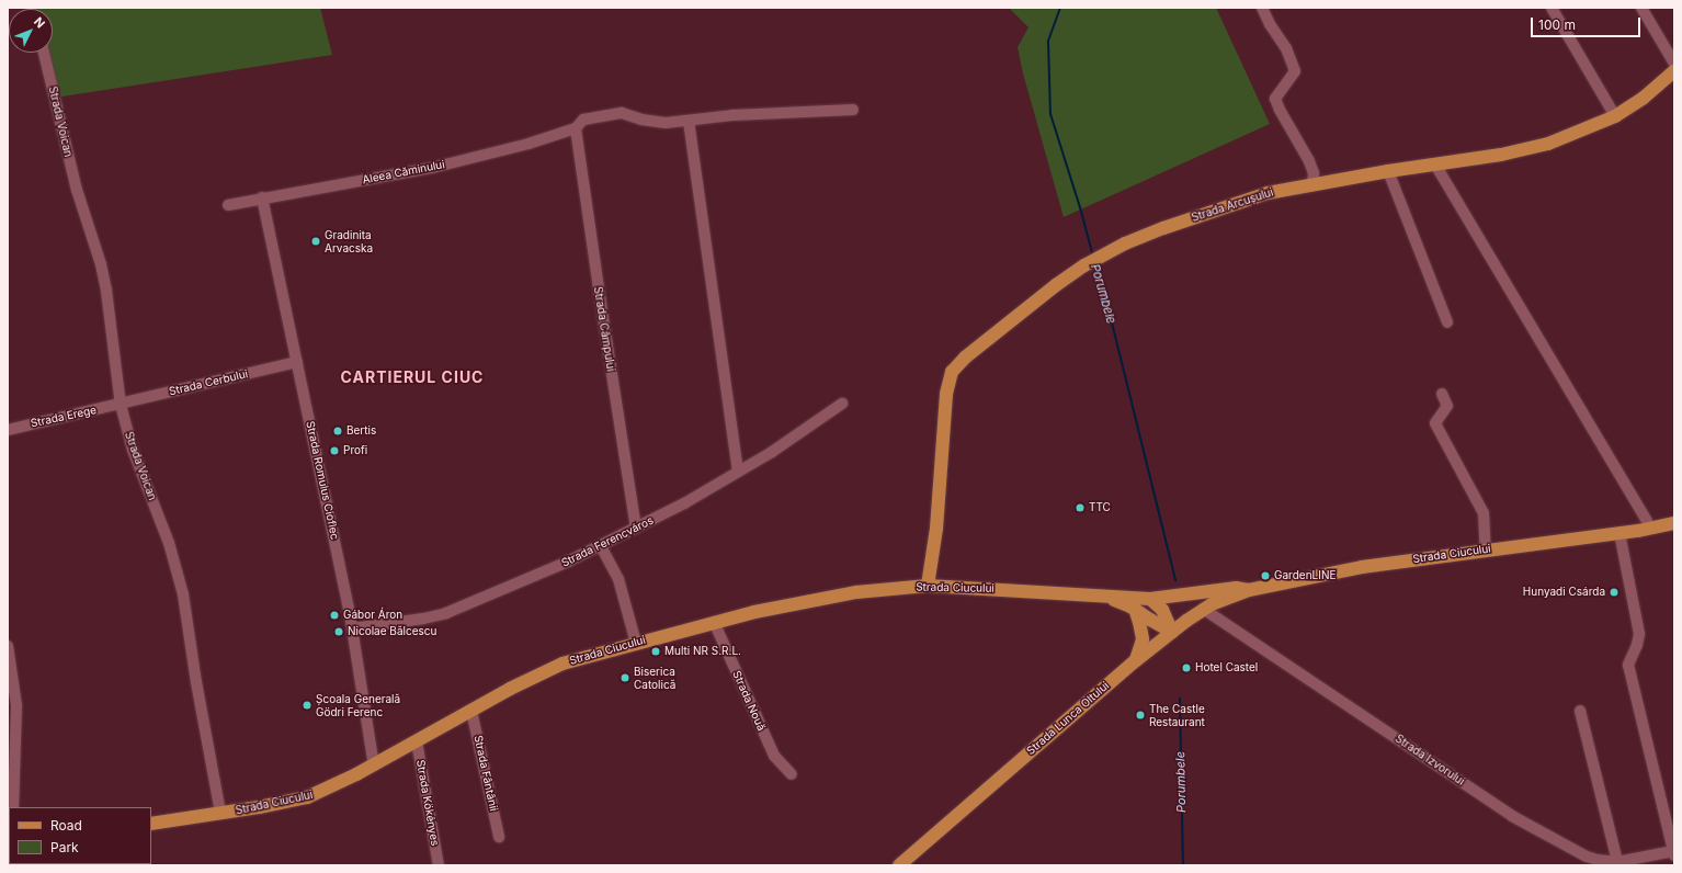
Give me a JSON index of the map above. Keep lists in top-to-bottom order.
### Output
{
  "streets": {
    "main road": ["Strada Arcușului", "Strada Ciucului", "Strada Lunca Oltului"],
    "street": [
      "Strada Voican",
      "Aleea Căminului",
      "Strada Câmpului",
      "Strada Cerbului",
      "Strada Erege",
      "Strada Romulus Cioflec",
      "Strada Ferencváros",
      "Strada Nouă",
      "Strada Izvorului",
      "Strada Fântânii",
      "Strada Kökényes"
    ]
  },
  "crossings": [
    ["Strada Voican", "Strada Cerbului"],
    ["Strada Voican", "Strada Erege"],
    ["Strada Voican", "Strada Ciucului"],
    ["Aleea Căminului", "Strada Câmpului"],
    ["Aleea Căminului", "Strada Romulus Cioflec"],
    ["Strada Arcușului", "Strada Ciucului"],
    ["Strada Câmpului", "Strada Ferencváros"],
    ["Strada Cerbului", "Strada Erege"],
    ["Strada Cerbului", "Strada Romulus Cioflec"],
    ["Strada Romulus Cioflec", "Strada Ferencváros"],
    ["Strada Romulus Cioflec", "Strada Ciucului"],
    ["Strada Ciucului", "Strada Nouă"],
    ["Strada Ciucului", "Strada Lunca Oltului"],
    ["Strada Ciucului", "Strada Fântânii"],
    ["Strada Ciucului", "Strada Kökényes"],
    ["Strada Lunca Oltului", "Strada Izvorului"]
  ],
  "districts": ["CARTIERUL CIUC"],
  "water": ["Porumbele"],
  "places": [
    "Gradinita Arvacska",
    "Bertis",
    "Profi",
    "TTC",
    "GardenLINE",
    "Hunyadi Csárda",
    "Gábor Áron",
    "Nicolae Bălcescu",
    "Multi NR S.R.L.",
    "Hotel Castel",
    "Biserica Catolică",
    "Școala Generală Gödri Ferenc",
    "The Castle Restaurant"
  ],
  "legend": ["Road", "Park"],
  "scale_bar": "100 m",
  "north": "top right"
}
